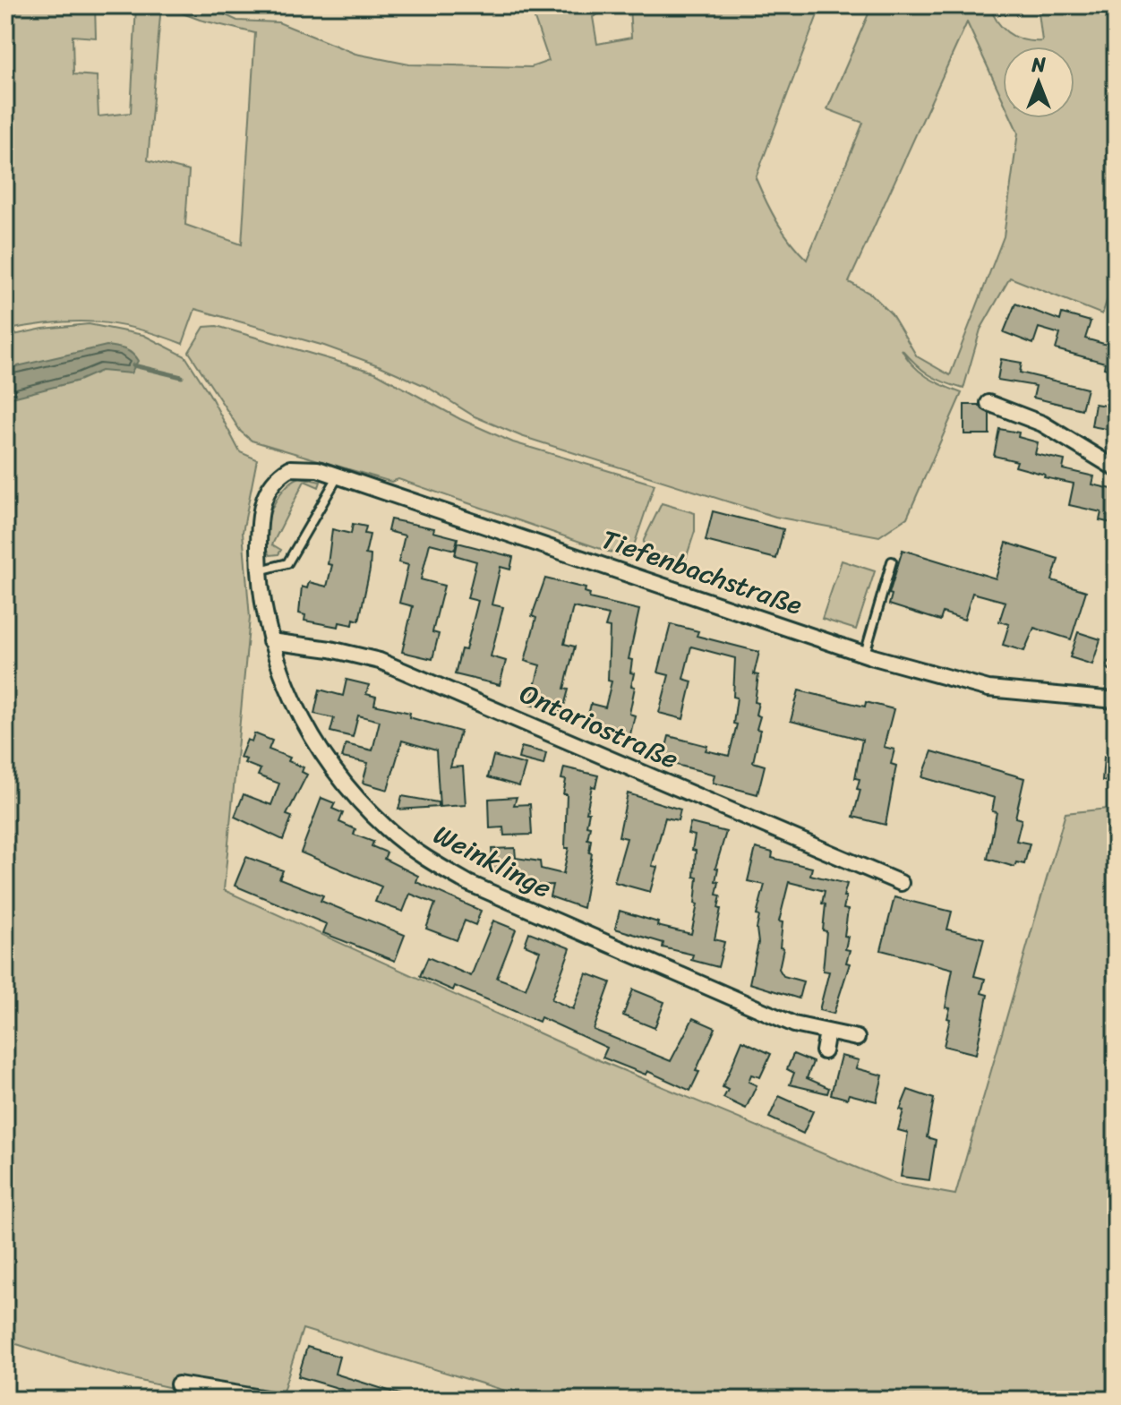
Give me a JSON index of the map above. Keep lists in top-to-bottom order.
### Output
{
  "streets": {
    "street": ["Tiefenbachstraße", "Ontariostraße", "Weinklinge"]
  },
  "crossings": [
    ["Tiefenbachstraße", "Weinklinge"],
    ["Ontariostraße", "Weinklinge"]
  ],
  "north": "top"
}
